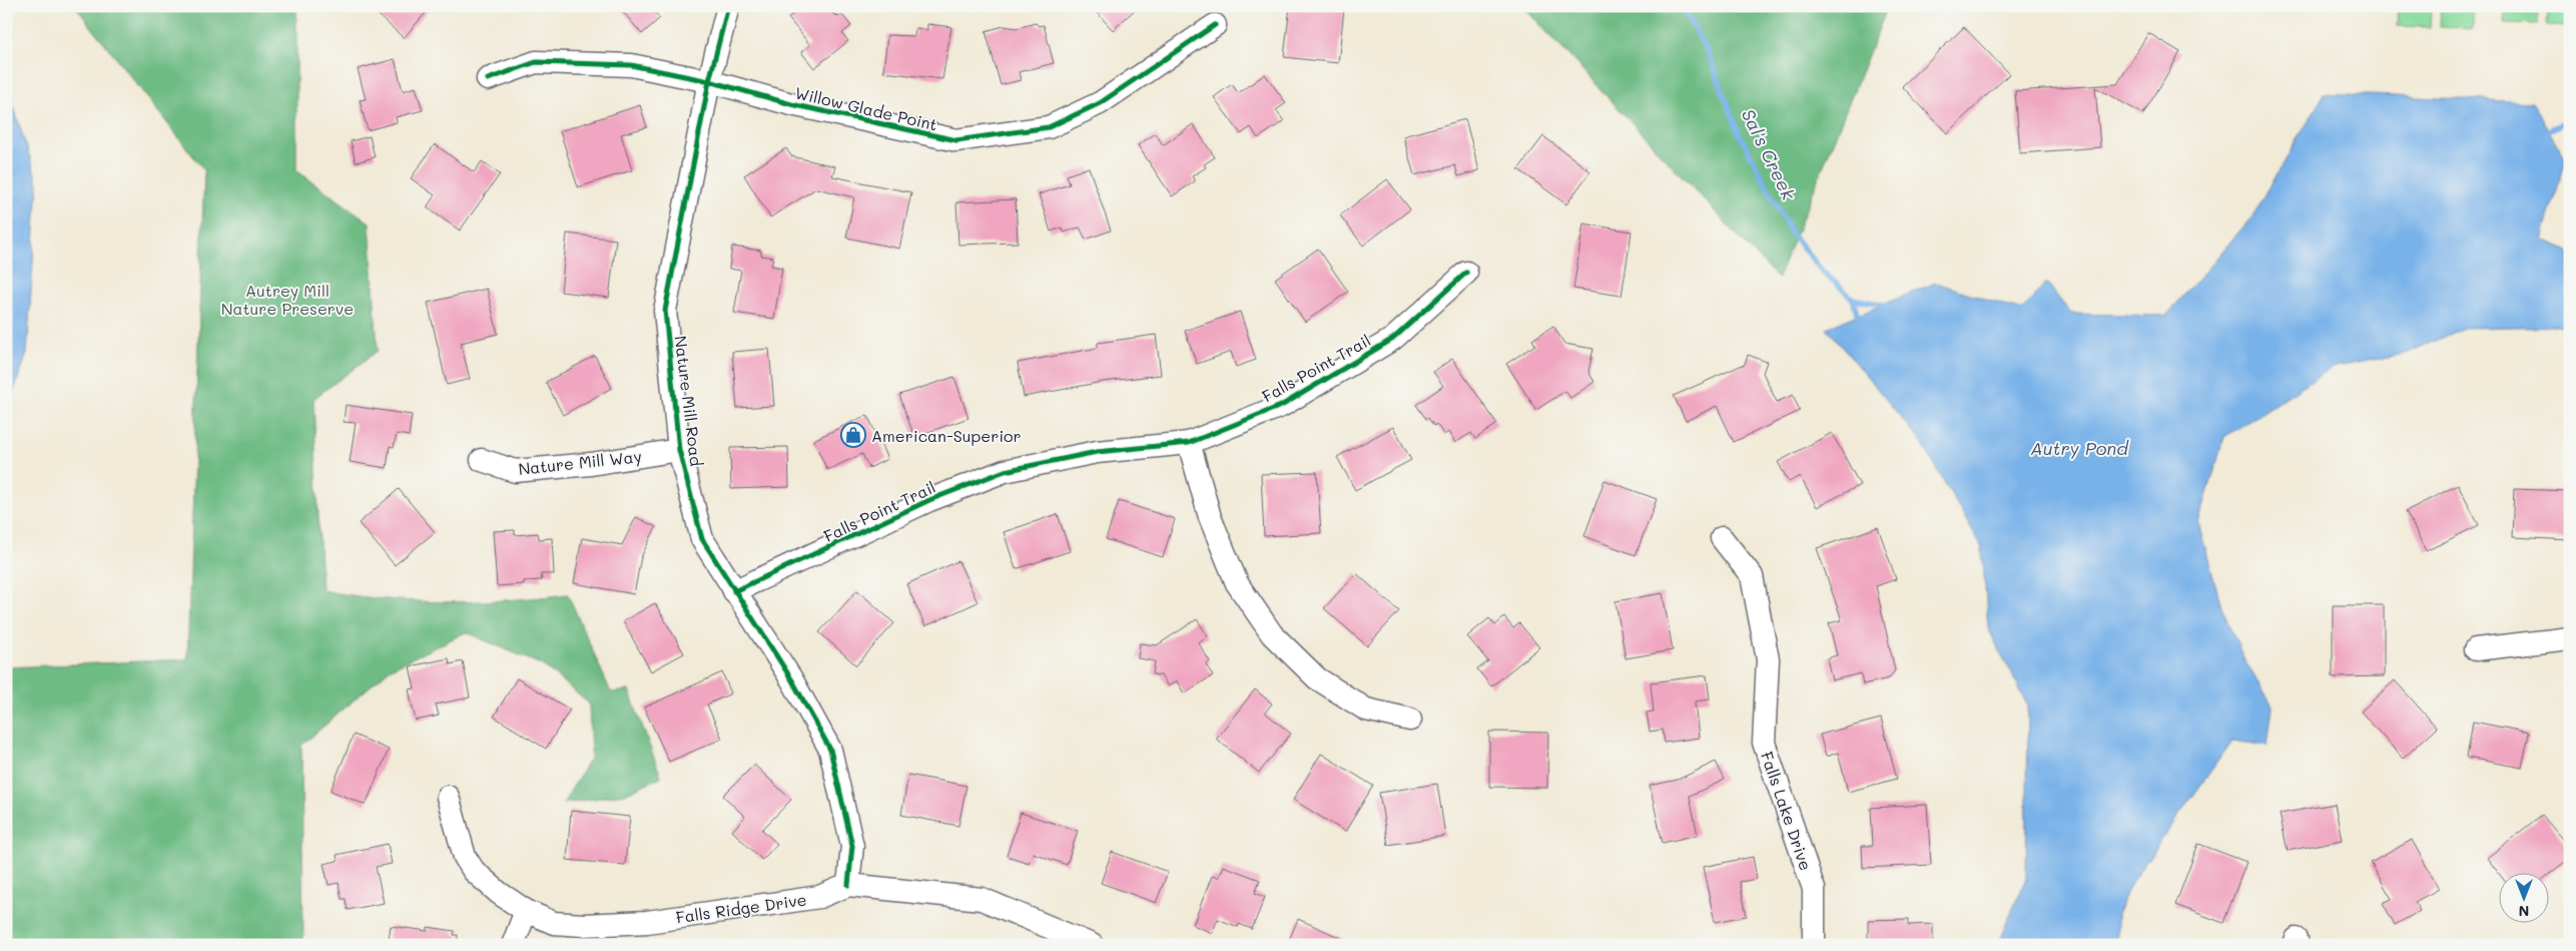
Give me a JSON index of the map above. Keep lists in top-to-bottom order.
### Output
{
  "streets": {
    "street": [
      "Willow Glade Point",
      "Falls Point Trail",
      "Nature Mill Road",
      "Nature Mill Way",
      "Falls Lake Drive",
      "Falls Ridge Drive"
    ]
  },
  "crossings": [
    ["Willow Glade Point", "Nature Mill Road"],
    ["Falls Point Trail", "Nature Mill Road"],
    ["Nature Mill Road", "Nature Mill Way"],
    ["Nature Mill Road", "Falls Ridge Drive"]
  ],
  "water": ["Sal's Creek", "Autry Pond"],
  "parks": ["Autrey Mill Nature Preserve"],
  "places": {
    "shop": ["American-Superior"]
  },
  "north": "bottom"
}
